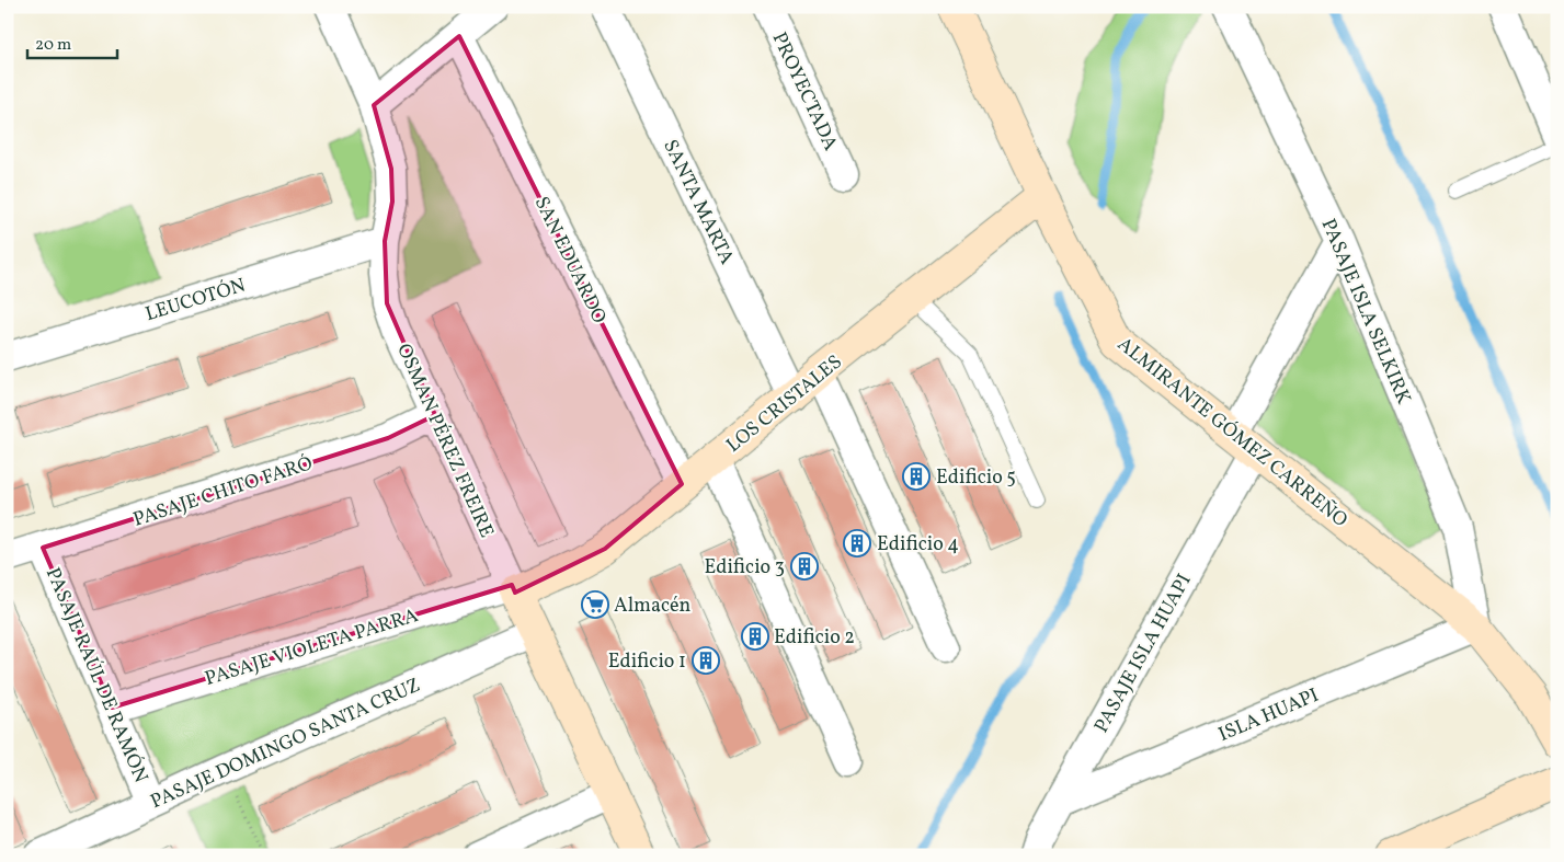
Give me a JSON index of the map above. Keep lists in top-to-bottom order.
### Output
{
  "streets": {
    "street": [
      "PROYECTADA",
      "SANTA MARTA",
      "SAN EDUARDO",
      "LEUCOTÓN",
      "PASAJE ISLA SELKIRK",
      "LOS CRISTALES",
      "ALMIRANTE GÓMEZ CARREÑO",
      "OSMAN PÉREZ FREIRE",
      "PASAJE CHITO FARÓ",
      "PASAJE VIOLETA PARRA",
      "PASAJE ISLA HUAPI",
      "PASAJE RAÚL DE RAMÓN",
      "ISLA HUAPI",
      "PASAJE DOMINGO SANTA CRUZ"
    ]
  },
  "crossings": [
    ["SANTA MARTA", "LOS CRISTALES"],
    ["SAN EDUARDO", "LOS CRISTALES"],
    ["LEUCOTÓN", "OSMAN PÉREZ FREIRE"],
    ["PASAJE ISLA SELKIRK", "ALMIRANTE GÓMEZ CARREÑO"],
    ["PASAJE ISLA SELKIRK", "PASAJE ISLA HUAPI"],
    ["PASAJE ISLA SELKIRK", "ISLA HUAPI"],
    ["LOS CRISTALES", "ALMIRANTE GÓMEZ CARREÑO"],
    ["LOS CRISTALES", "OSMAN PÉREZ FREIRE"],
    ["LOS CRISTALES", "PASAJE VIOLETA PARRA"],
    ["ALMIRANTE GÓMEZ CARREÑO", "PASAJE ISLA HUAPI"],
    ["ALMIRANTE GÓMEZ CARREÑO", "ISLA HUAPI"],
    ["OSMAN PÉREZ FREIRE", "PASAJE CHITO FARÓ"],
    ["OSMAN PÉREZ FREIRE", "PASAJE VIOLETA PARRA"],
    ["OSMAN PÉREZ FREIRE", "PASAJE DOMINGO SANTA CRUZ"],
    ["PASAJE CHITO FARÓ", "PASAJE RAÚL DE RAMÓN"],
    ["PASAJE VIOLETA PARRA", "PASAJE RAÚL DE RAMÓN"],
    ["PASAJE ISLA HUAPI", "ISLA HUAPI"],
    ["PASAJE RAÚL DE RAMÓN", "PASAJE DOMINGO SANTA CRUZ"]
  ],
  "places": {
    "building": [
      "Edificio 5",
      "Edificio 4",
      "Edificio 3",
      "Edificio 2",
      "Edificio 1"
    ],
    "supermarket": ["Almacén"]
  },
  "scale_bar": "20 m"
}
